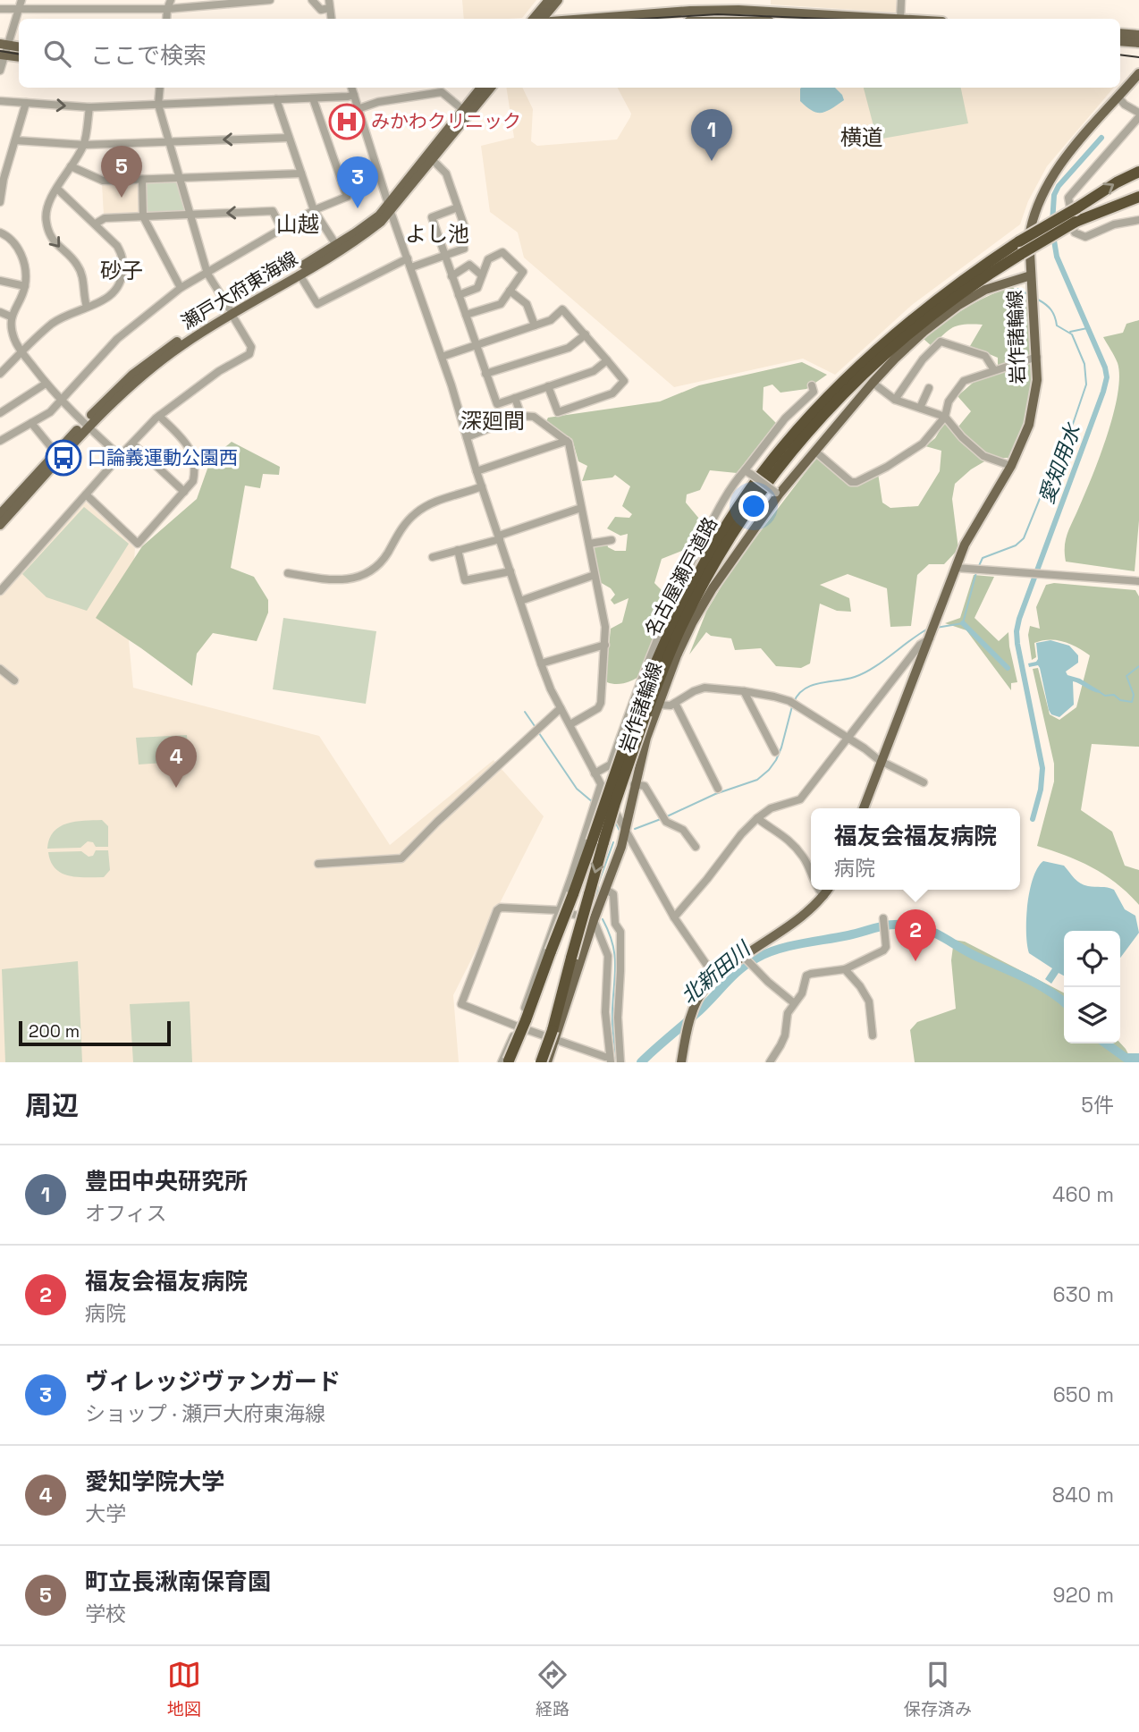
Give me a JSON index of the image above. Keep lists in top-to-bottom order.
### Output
{
  "streets": {
    "highway": ["名古屋瀬戸道路"],
    "main road": ["瀬戸大府東海線", "岩作諸輪線"]
  },
  "crossings": [
    ["岩作諸輪線", "名古屋瀬戸道路"]
  ],
  "districts": [
    "横道",
    "山越",
    "よし池",
    "砂子",
    "深廻間"
  ],
  "water": ["愛知用水", "北新田川"],
  "places": {
    "hospital": ["みかわクリニック"],
    "bus stop": ["口論義運動公園西"]
  },
  "scale_bar": "200 m",
  "page": {
    "search": "ここで検索",
    "pins": [
      "1",
      "5",
      "3",
      "4",
      "2"
    ],
    "popup": ["福友会福友病院", "病院"],
    "scale": "200 m",
    "heading": ["周辺", "5件"],
    "list": [
      {
        "mark": "1",
        "name": "豊田中央研究所",
        "note": "オフィス",
        "value": "460 m"
      },
      {
        "mark": "2",
        "name": "福友会福友病院",
        "note": "病院",
        "value": "630 m"
      },
      {
        "mark": "3",
        "name": "ヴィレッジヴァンガード",
        "note": "ショップ · 瀬戸大府東海線",
        "value": "650 m"
      },
      {
        "mark": "4",
        "name": "愛知学院大学",
        "note": "大学",
        "value": "840 m"
      },
      {
        "mark": "5",
        "name": "町立長湫南保育園",
        "note": "学校",
        "value": "920 m"
      }
    ],
    "nav": ["地図", "経路", "保存済み"]
  }
}
